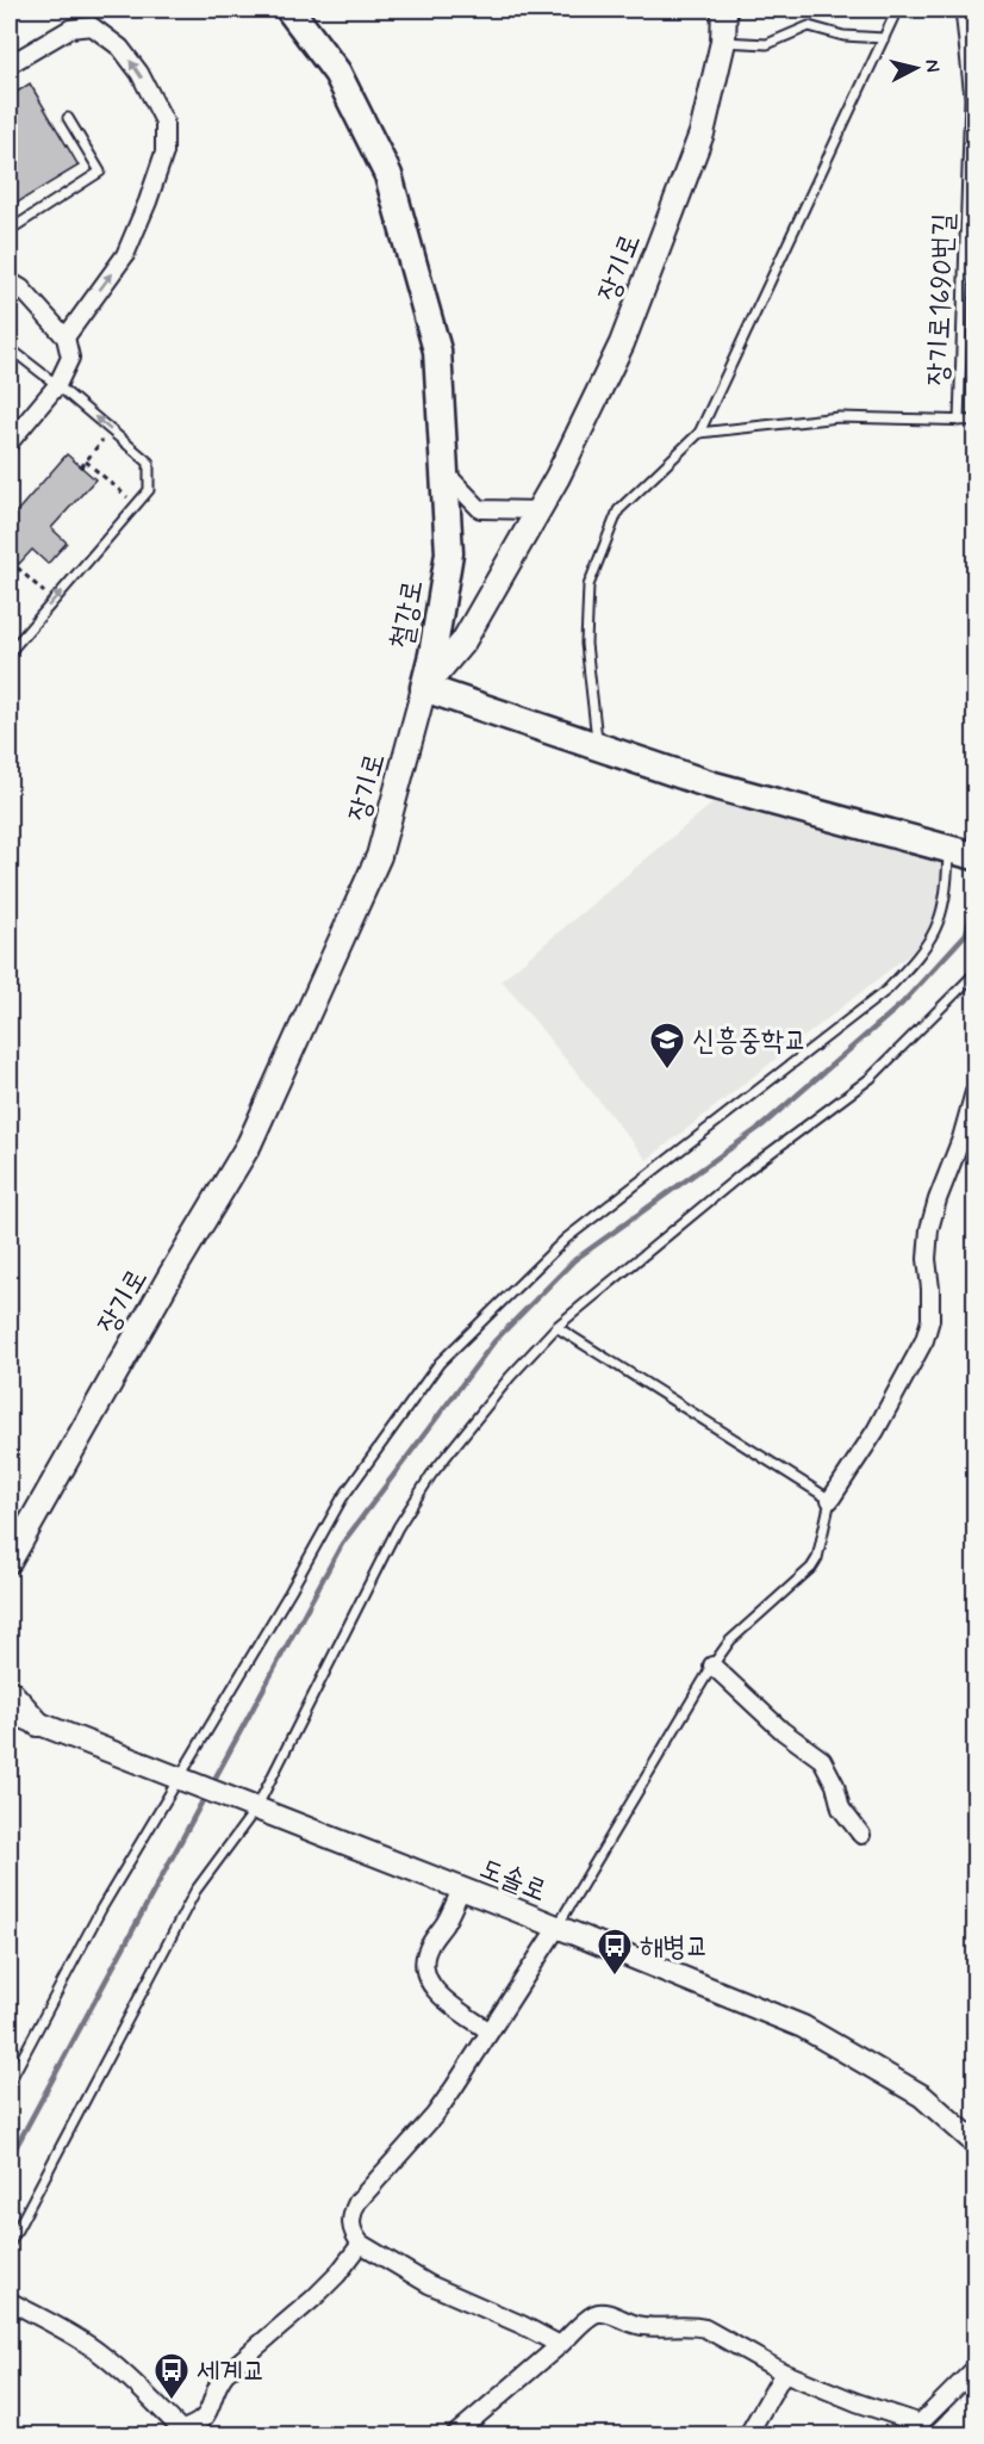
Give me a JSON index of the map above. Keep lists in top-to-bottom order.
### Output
{
  "streets": {
    "main road": ["장기로", "철강로"],
    "street": ["도솔로"],
    "lane": ["장기로1690번길"]
  },
  "crossings": [
    ["장기로", "철강로"]
  ],
  "places": {
    "school or university": ["신흥중학교"],
    "bus stop": ["해병교", "세계교"]
  },
  "north": "right"
}
